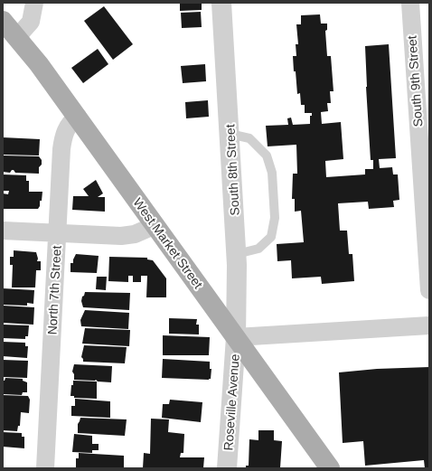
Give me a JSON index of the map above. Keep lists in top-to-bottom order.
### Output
{
  "streets": {
    "main road": ["West Market Street"],
    "street": [
      "South 9th Street",
      "South 8th Street",
      "North 7th Street",
      "Roseville Avenue"
    ]
  },
  "crossings": [
    ["South 8th Street", "West Market Street"],
    ["South 8th Street", "Roseville Avenue"],
    ["West Market Street", "North 7th Street"],
    ["West Market Street", "Roseville Avenue"]
  ]
}
